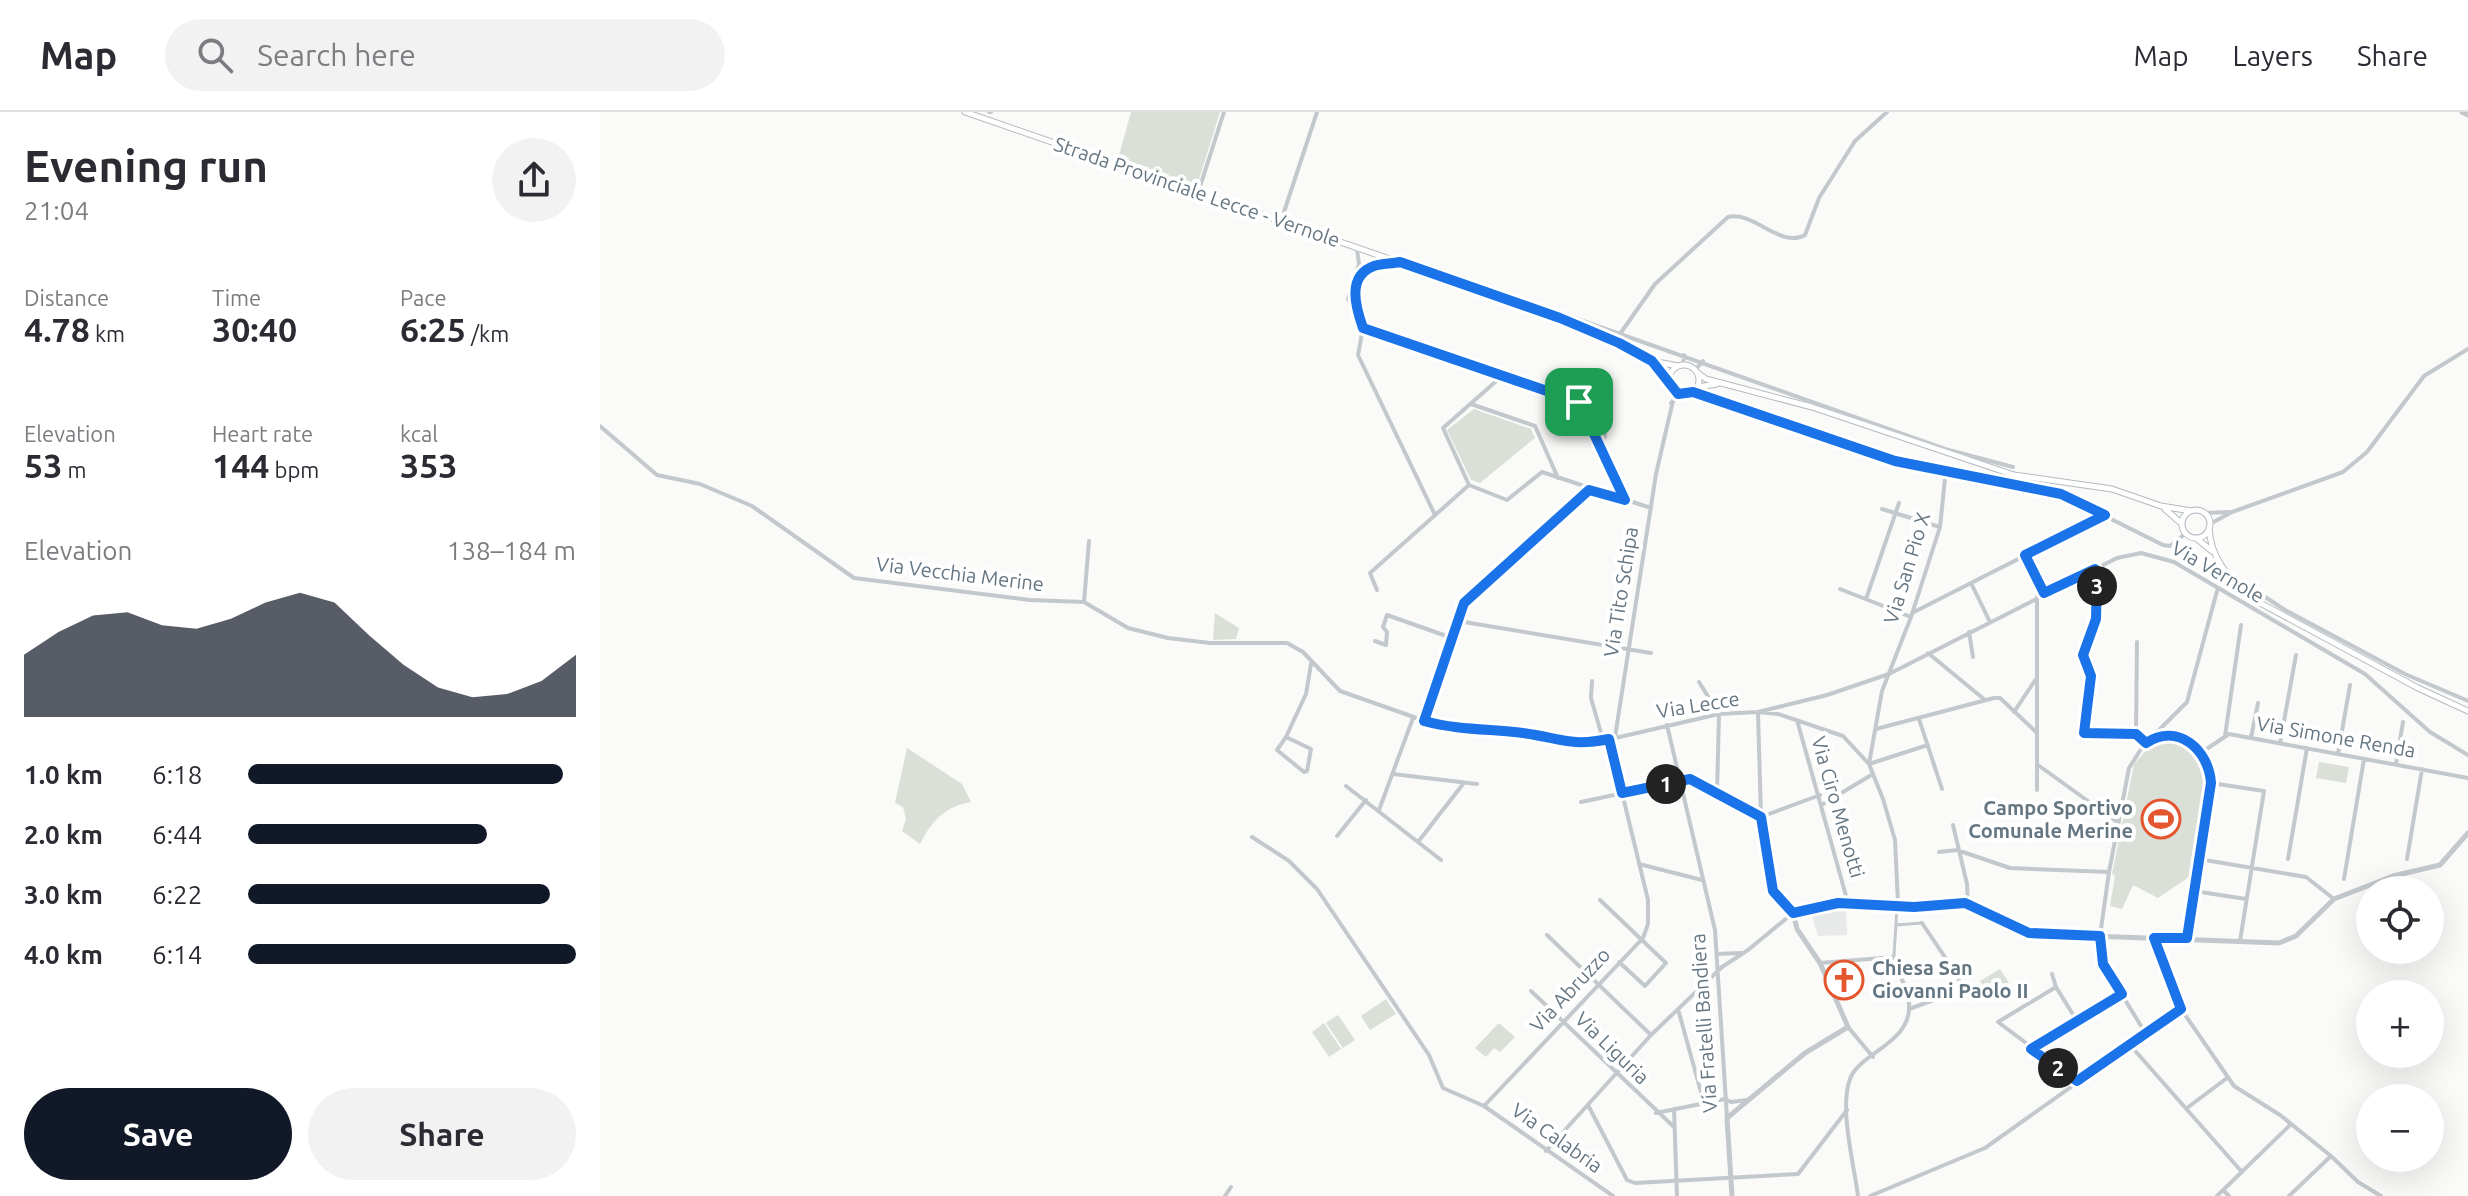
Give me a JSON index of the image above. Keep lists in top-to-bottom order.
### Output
{
  "streets": {
    "main road": ["Strada Provinciale Lecce - Vernole"],
    "street": [
      "Via San Pio X",
      "Via Vernole",
      "Via Vecchia Merine",
      "Via Tito Schipa",
      "Via Lecce",
      "Via Simone Renda",
      "Via Ciro Menotti",
      "Via Abruzzo",
      "Via Fratelli Bandiera",
      "Via Liguria",
      "Via Calabria"
    ]
  },
  "crossings": [
    ["Strada Provinciale Lecce - Vernole", "Via Tito Schipa"],
    ["Via San Pio X", "Via Vernole"],
    ["Via Vernole", "Via Lecce"],
    ["Via Vecchia Merine", "Via Lecce"],
    ["Via Tito Schipa", "Via Lecce"],
    ["Via Lecce", "Via Ciro Menotti"],
    ["Via Lecce", "Via Fratelli Bandiera"],
    ["Via Abruzzo", "Via Liguria"],
    ["Via Abruzzo", "Via Calabria"]
  ],
  "places": {
    "sports": ["Campo Sportivo Comunale Merine"],
    "church": ["Chiesa San Giovanni Paolo II"]
  },
  "page": {
    "header": "Map",
    "search": "Search here",
    "nav": ["Map", "Layers", "Share"],
    "heading": ["Evening run", "21:04"],
    "stats": [
      ["Distance", "4.78 km"],
      ["Time", "30:40"],
      ["Pace", "6:25 /km"],
      ["Elevation", "53 m"],
      ["Heart rate", "144 bpm"],
      ["kcal", "353"]
    ],
    "chart": ["Elevation", "138–184 m"],
    "pins": ["3", "1", "2"],
    "list": [
      {
        "name": "1.0 km",
        "note": "6:18"
      },
      {
        "name": "2.0 km",
        "note": "6:44"
      },
      {
        "name": "3.0 km",
        "note": "6:22"
      },
      {
        "name": "4.0 km",
        "note": "6:14"
      }
    ],
    "map_buttons": ["+", "−"],
    "buttons": ["Save", "Share"]
  }
}
